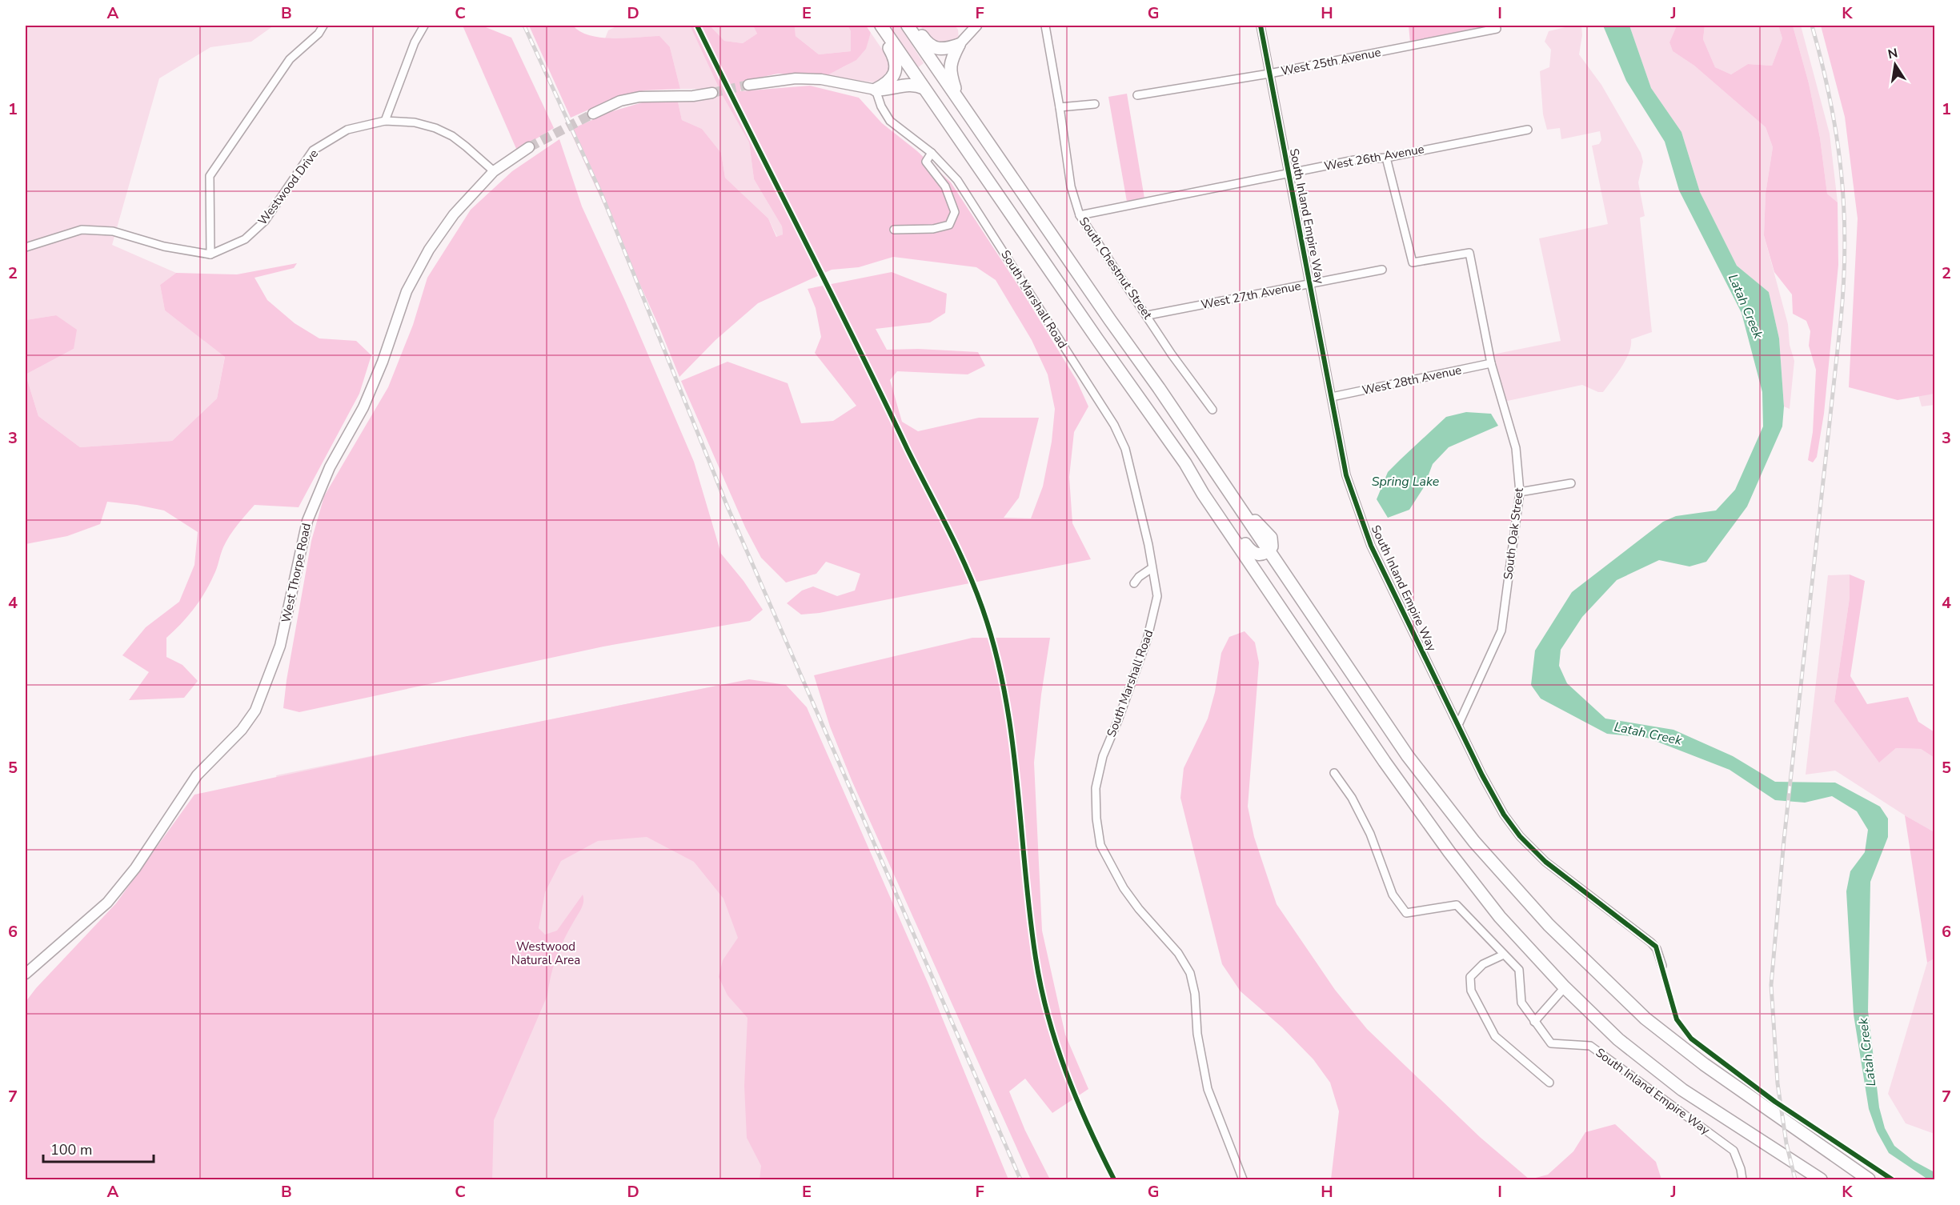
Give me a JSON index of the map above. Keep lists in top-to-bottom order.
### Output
{
  "streets": {
    "street": [
      "West 25th Avenue",
      "West 26th Avenue",
      "Westwood Drive",
      "South Inland Empire Way",
      "South Chestnut Street",
      "West 27th Avenue",
      "South Marshall Road",
      "West 28th Avenue",
      "South Oak Street",
      "West Thorpe Road"
    ]
  },
  "crossings": [
    ["West 25th Avenue", "South Inland Empire Way"],
    ["West 26th Avenue", "South Inland Empire Way"],
    ["West 26th Avenue", "South Chestnut Street"],
    ["West 26th Avenue", "South Oak Street"],
    ["Westwood Drive", "West Thorpe Road"],
    ["South Inland Empire Way", "West 27th Avenue"],
    ["South Inland Empire Way", "West 28th Avenue"],
    ["South Inland Empire Way", "South Oak Street"],
    ["South Chestnut Street", "West 27th Avenue"],
    ["West 28th Avenue", "South Oak Street"]
  ],
  "water": ["Latah Creek", "Spring Lake"],
  "parks": ["Westwood Natural Area"],
  "scale_bar": "100 m",
  "north": "top",
  "grid": {
    "columns": [
      "A",
      "B",
      "C",
      "D",
      "E",
      "F",
      "G",
      "H",
      "I",
      "J",
      "K"
    ],
    "rows": [
      "1",
      "2",
      "3",
      "4",
      "5",
      "6",
      "7"
    ]
  }
}
